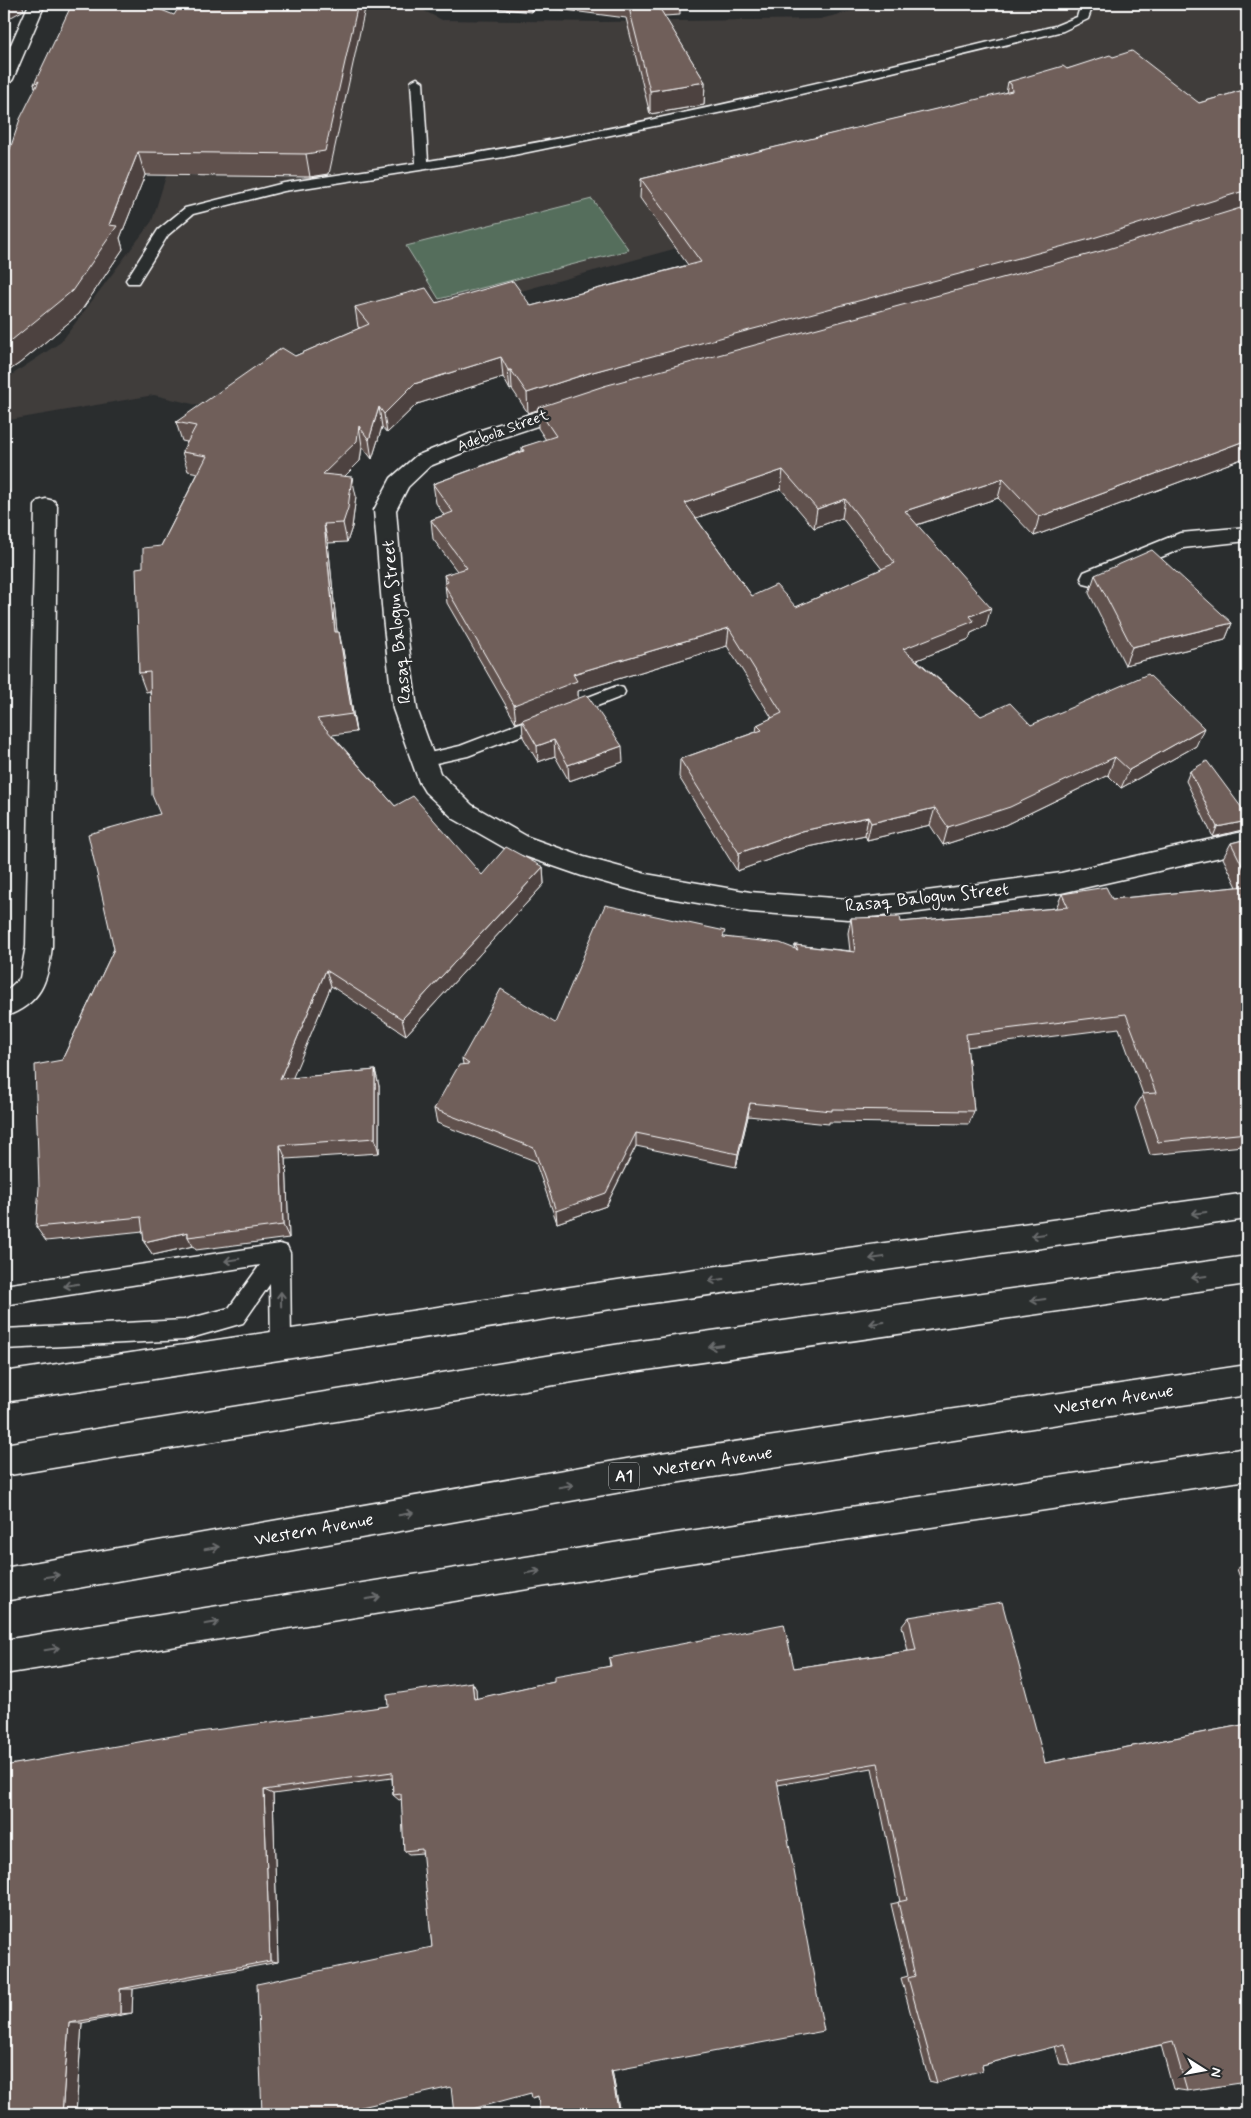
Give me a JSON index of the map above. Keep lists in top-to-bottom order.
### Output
{
  "streets": {
    "main road": [
      "Adebola Street",
      "Rasaq Balogun Street",
      "Western Avenue",
      "A1"
    ]
  },
  "crossings": [
    ["Adebola Street", "Rasaq Balogun Street"]
  ],
  "north": "right"
}
